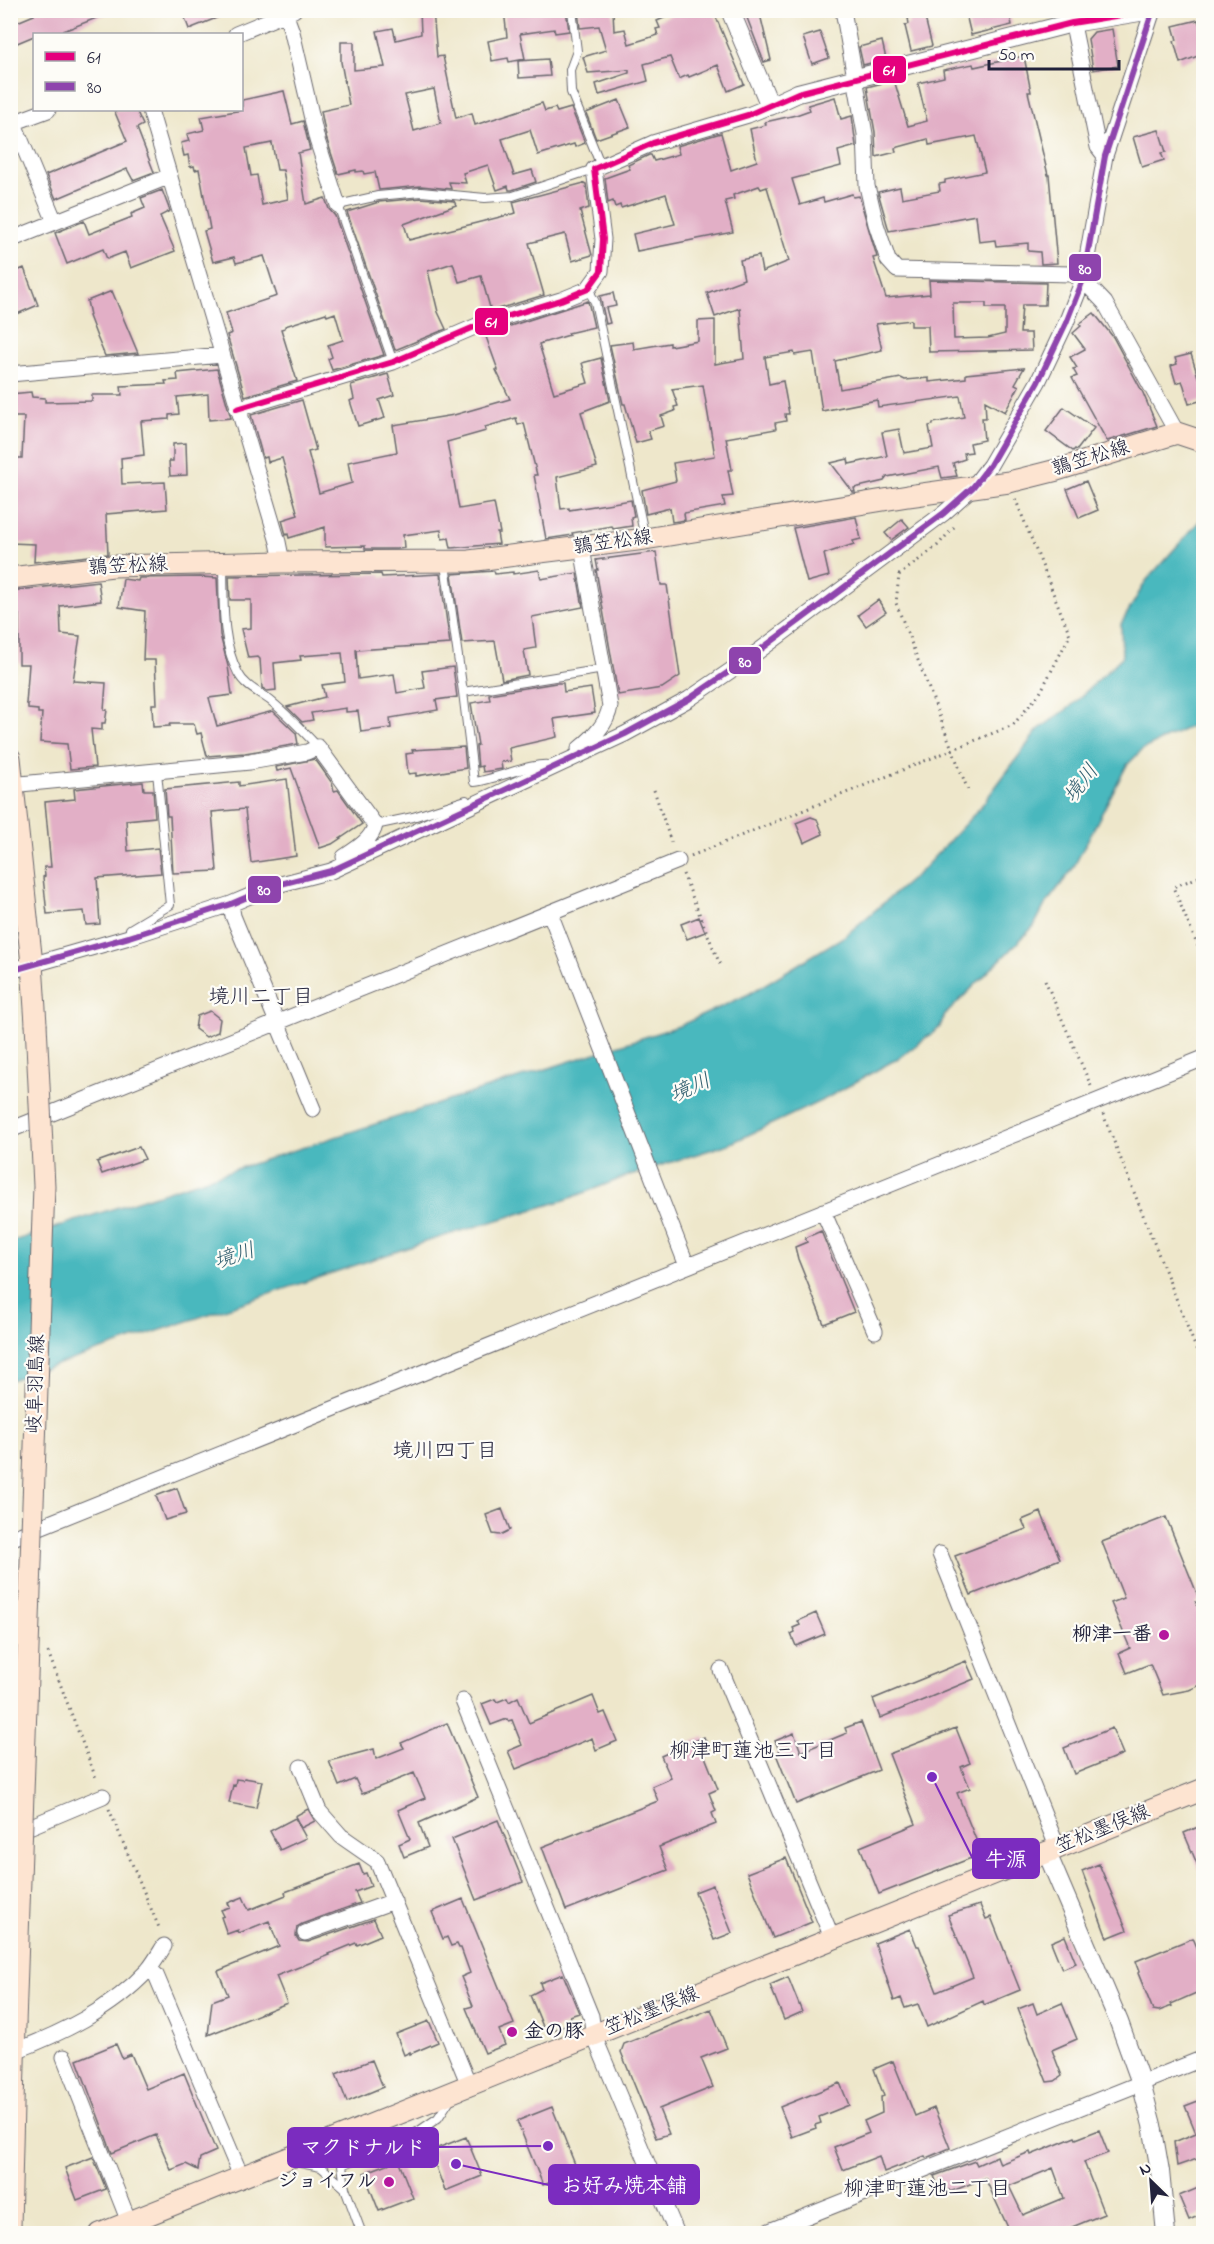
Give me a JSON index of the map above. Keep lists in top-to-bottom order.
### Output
{
  "streets": {
    "main road": ["鶉笠松線", "岐阜羽島線", "笠松墨俣線"]
  },
  "districts": [
    "境川二丁目",
    "境川四丁目",
    "柳津町蓮池三丁目",
    "柳津町蓮池二丁目"
  ],
  "water": ["境川"],
  "places": [
    "柳津一番",
    "牛源",
    "金の豚",
    "マクドナルド",
    "お好み焼本舗",
    "ジョイフル"
  ],
  "lines": ["transit line 61", "transit line 80"],
  "legend": ["61", "80"],
  "scale_bar": "50 m",
  "north": "top left"
}
